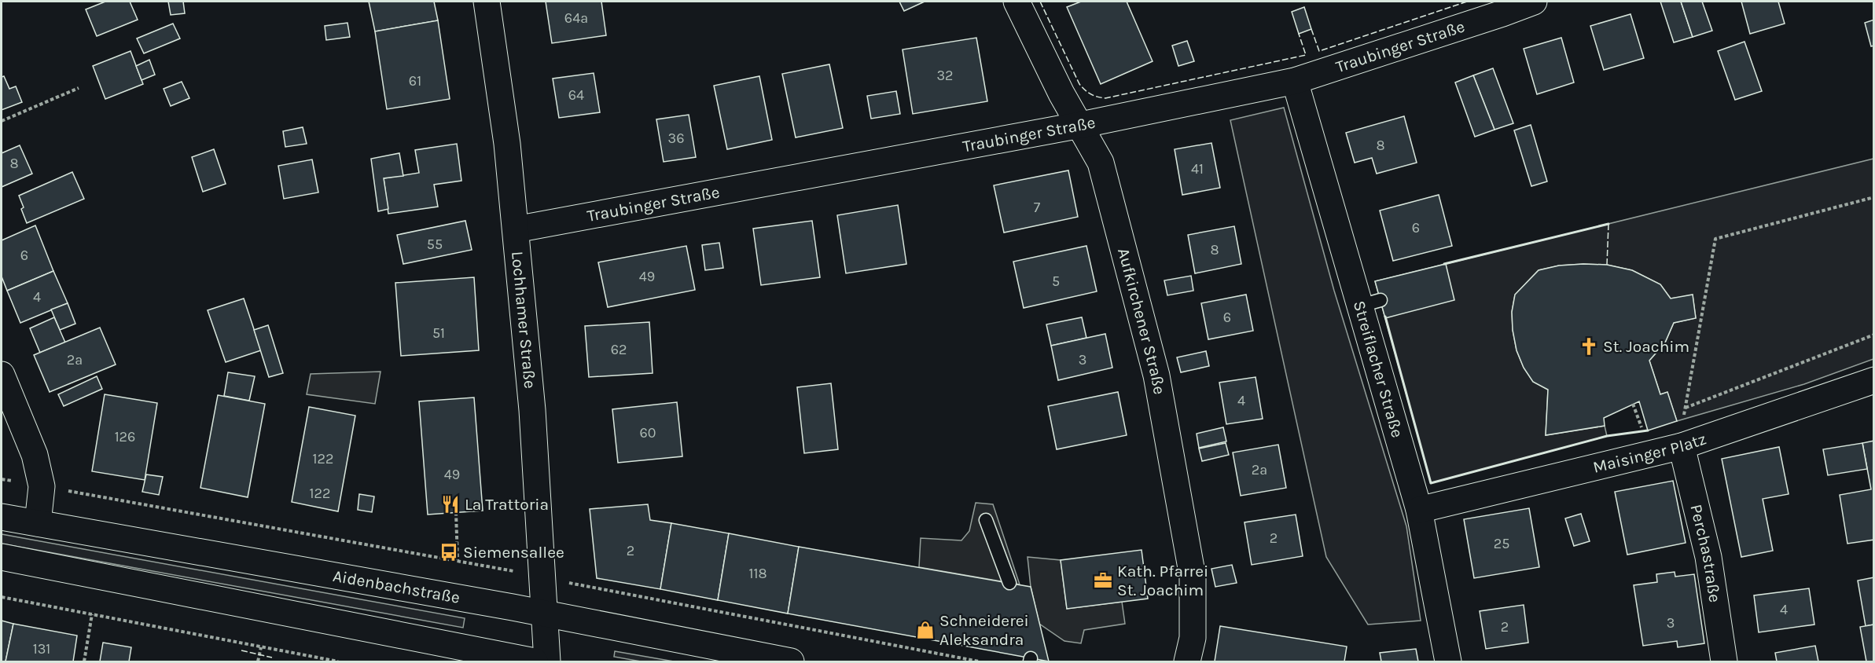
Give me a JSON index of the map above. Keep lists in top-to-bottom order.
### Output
{
  "streets": {
    "street": [
      "Traubinger Straße",
      "Lochhamer Straße",
      "Aufkirchener Straße",
      "Streiflacher Straße",
      "Maisinger Platz",
      "Perchastraße",
      "Aidenbachstraße"
    ]
  },
  "crossings": [
    ["Traubinger Straße", "Lochhamer Straße"],
    ["Traubinger Straße", "Aufkirchener Straße"],
    ["Traubinger Straße", "Streiflacher Straße"],
    ["Lochhamer Straße", "Aidenbachstraße"],
    ["Streiflacher Straße", "Maisinger Platz"],
    ["Maisinger Platz", "Perchastraße"]
  ],
  "places": {
    "church": ["St. Joachim"],
    "restaurant": ["La Trattoria"],
    "bus stop": ["Siemensallee"],
    "office": ["Kath. Pfarrei St. Joachim"],
    "shop": ["Schneiderei Aleksandra"]
  },
  "house_numbers": [
    "64a",
    "32",
    "61",
    "64",
    "36",
    "8",
    "8",
    "41",
    "7",
    "6",
    "55",
    "8",
    "6",
    "49",
    "5",
    "4",
    "6",
    "51",
    "62",
    "2a",
    "3",
    "4",
    "60",
    "126",
    "122",
    "2a",
    "49",
    "122",
    "2",
    "25",
    "2",
    "118",
    "4",
    "3",
    "2",
    "131"
  ]
}
